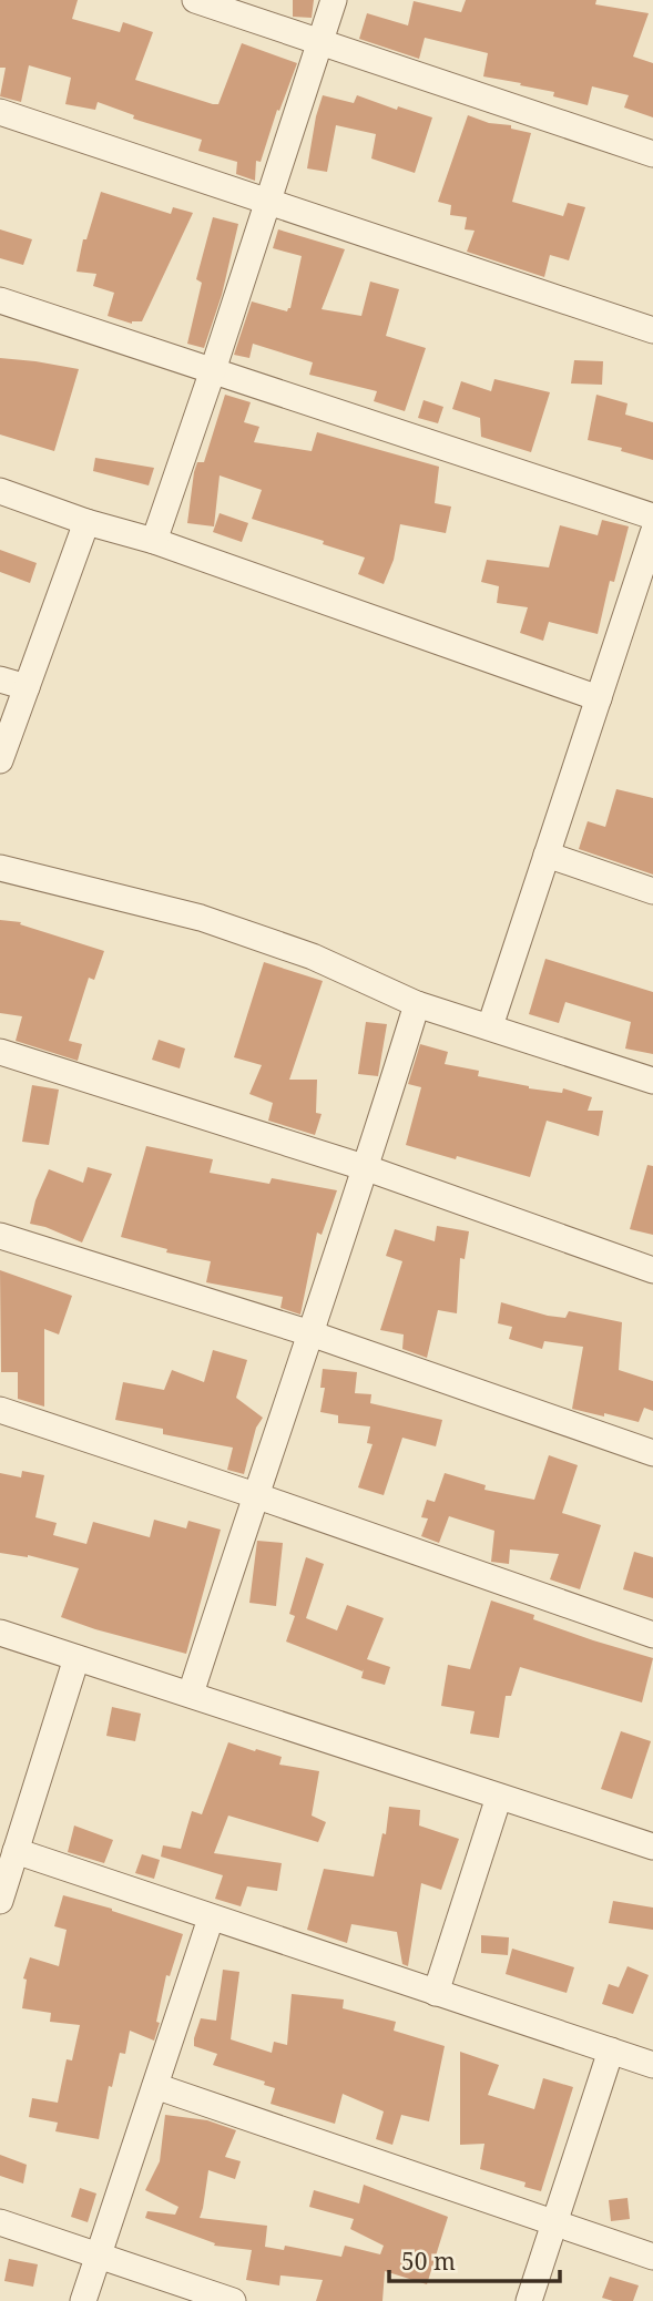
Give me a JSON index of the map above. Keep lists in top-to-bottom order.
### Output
{
  "scale_bar": "50 m"
}
